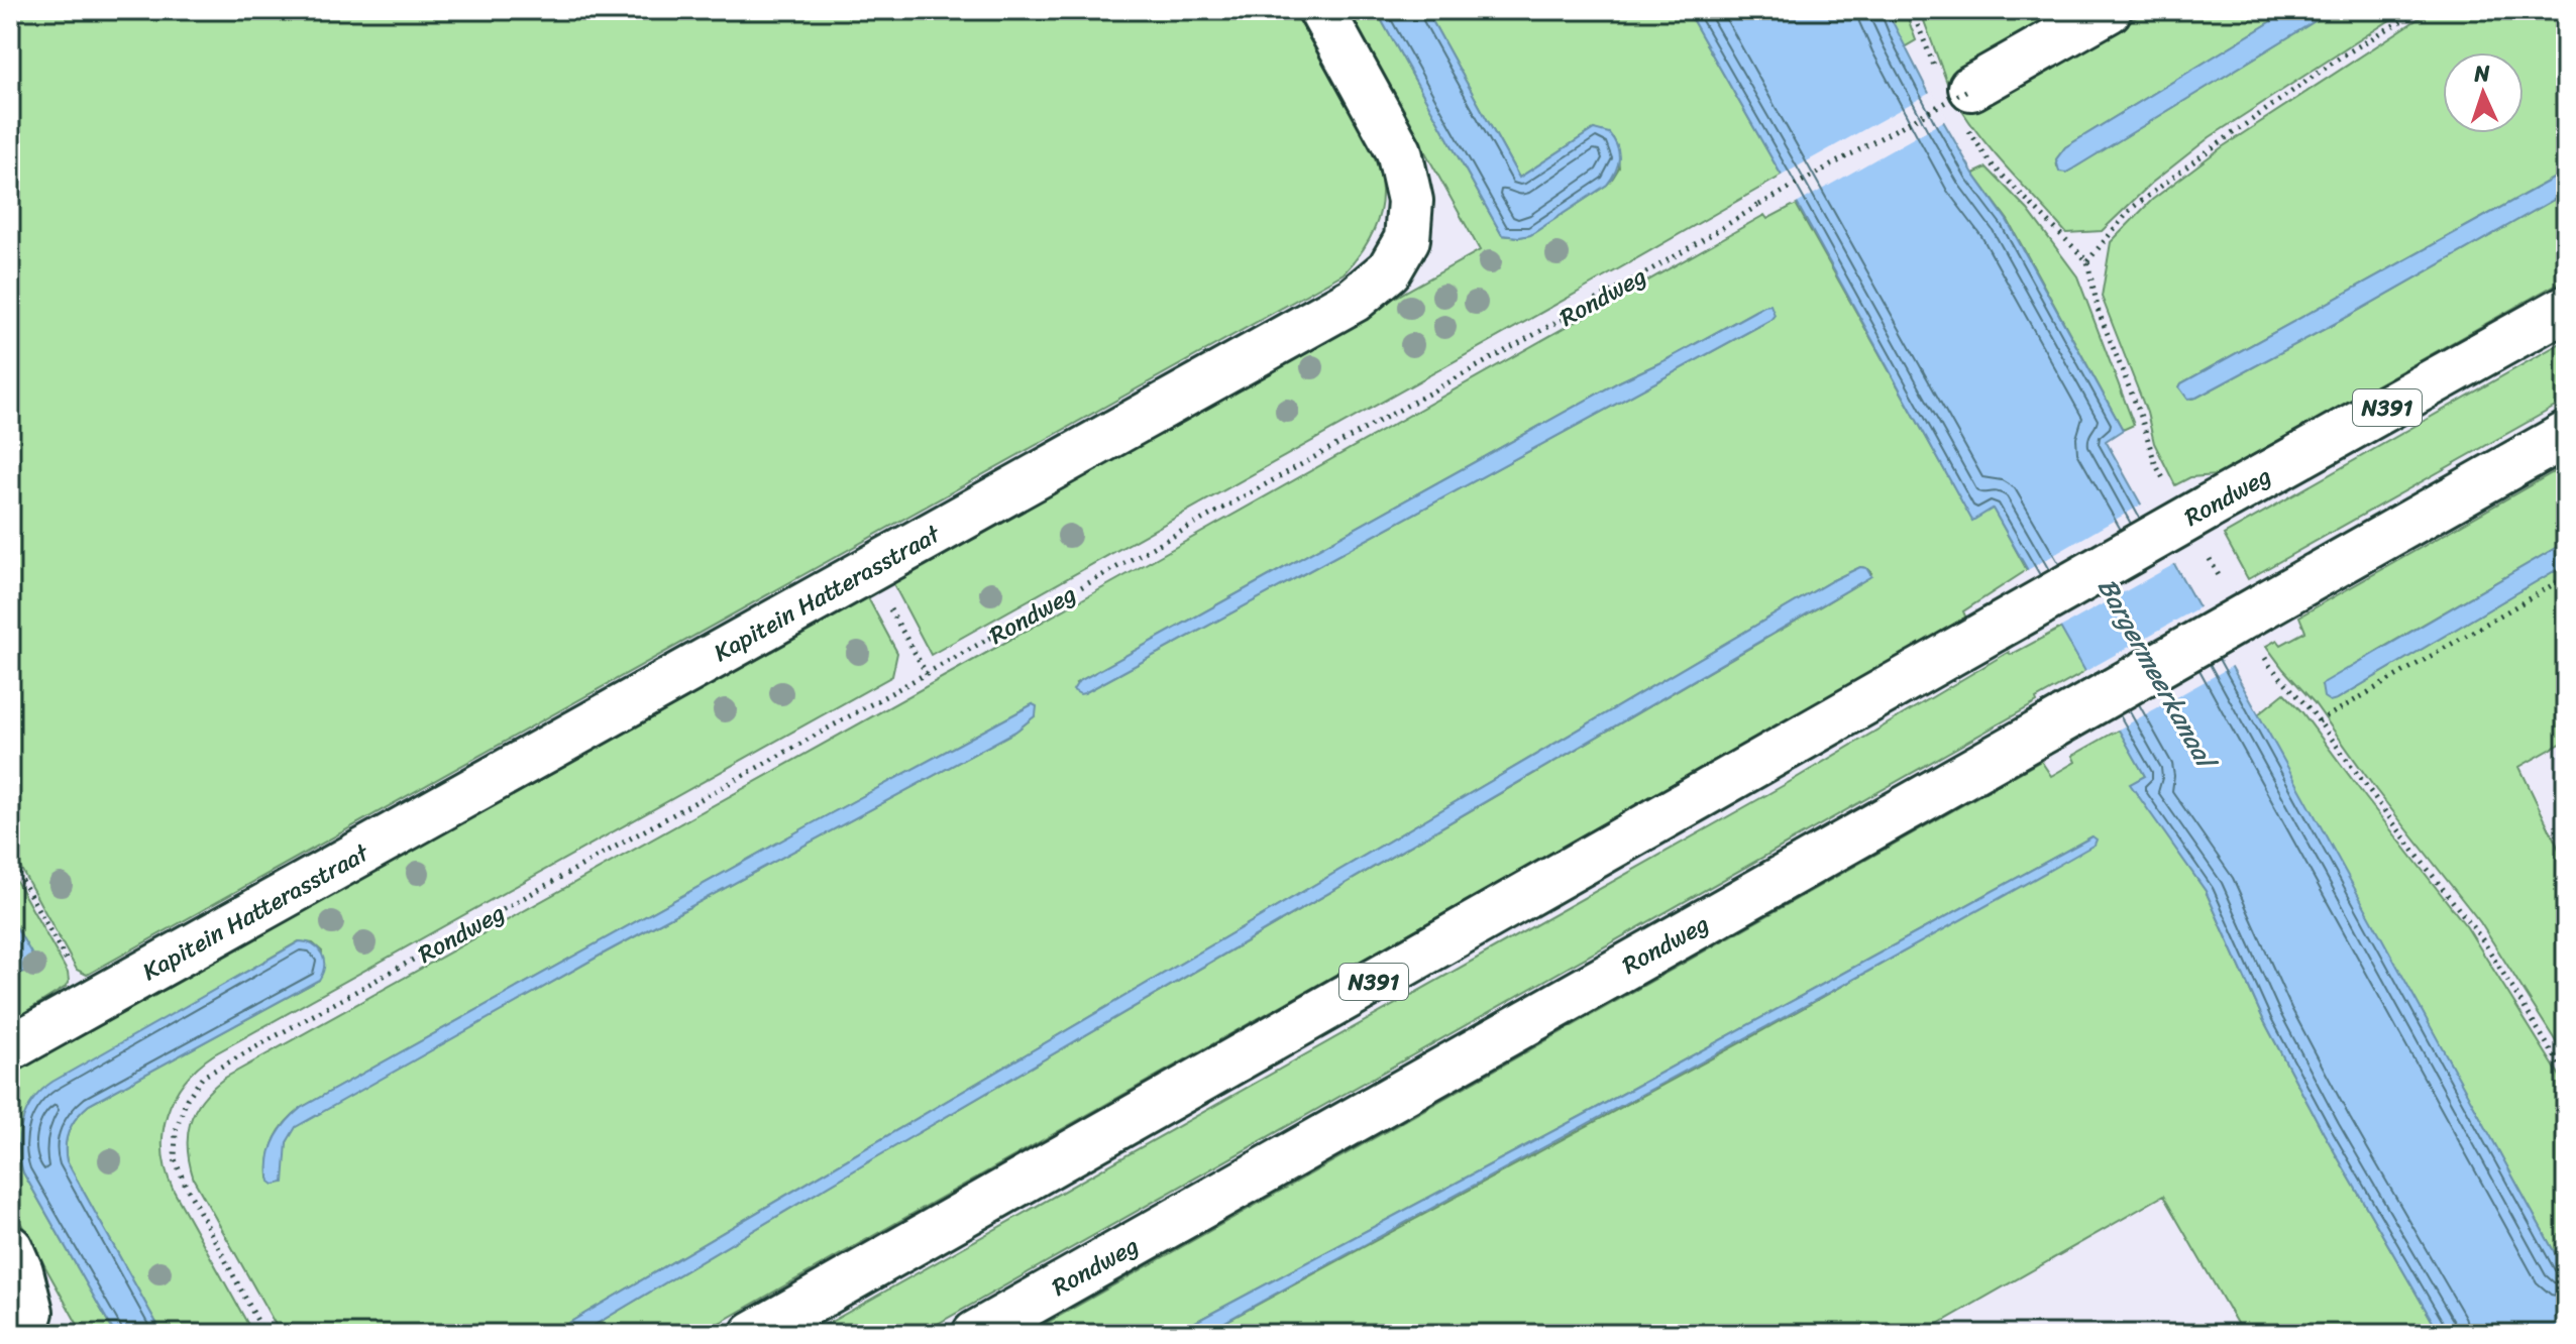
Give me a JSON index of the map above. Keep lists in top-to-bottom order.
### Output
{
  "streets": {
    "main road": ["Rondweg", "N391", "Kapitein Hatterasstraat"]
  },
  "water": ["Bargermeerkanaal"],
  "north": "top"
}
